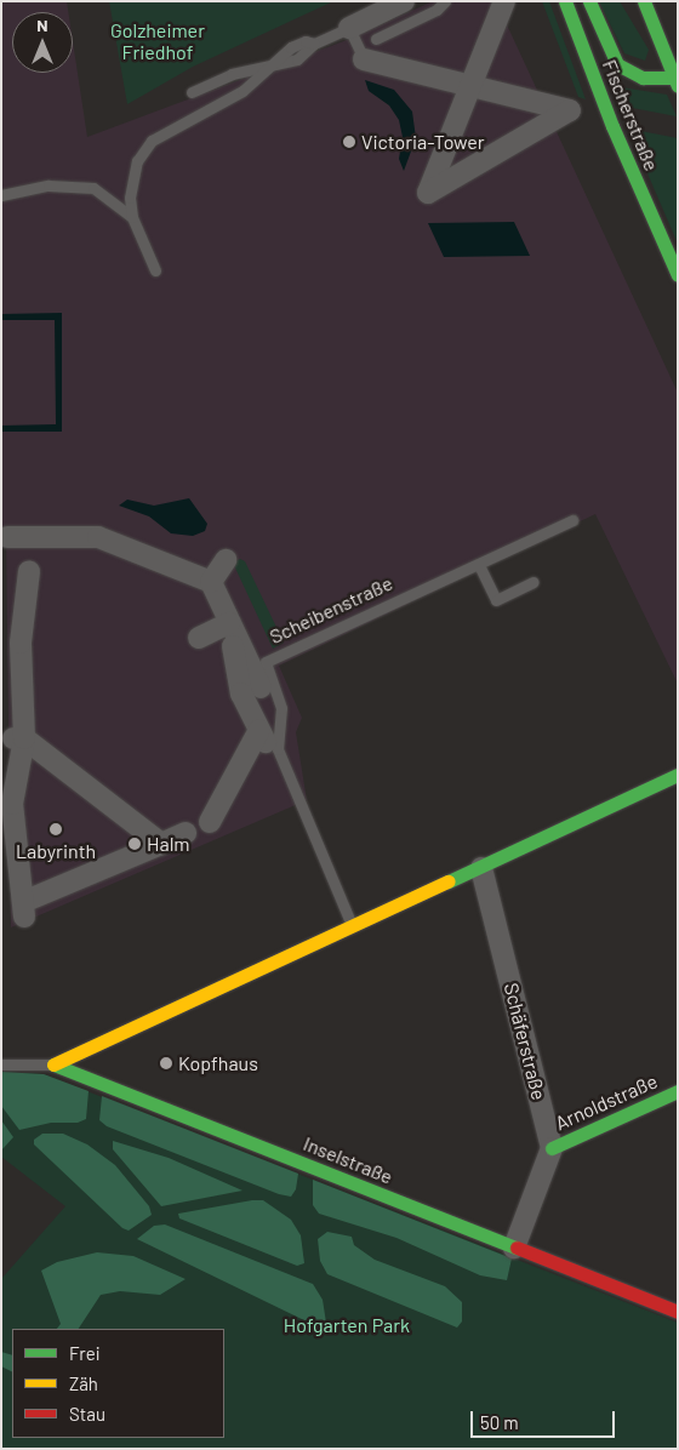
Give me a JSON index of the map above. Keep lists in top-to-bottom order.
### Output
{
  "streets": {
    "street": [
      "Fischerstraße",
      "Schäferstraße",
      "Arnoldstraße",
      "Inselstraße"
    ],
    "lane": ["Scheibenstraße"]
  },
  "crossings": [
    ["Schäferstraße", "Arnoldstraße"]
  ],
  "parks": ["Golzheimer Friedhof", "Hofgarten Park"],
  "places": [
    "Victoria-Tower",
    "Labyrinth",
    "Halm",
    "Kopfhaus"
  ],
  "legend": ["Frei", "Zäh", "Stau"],
  "scale_bar": "50 m",
  "north": "top"
}
